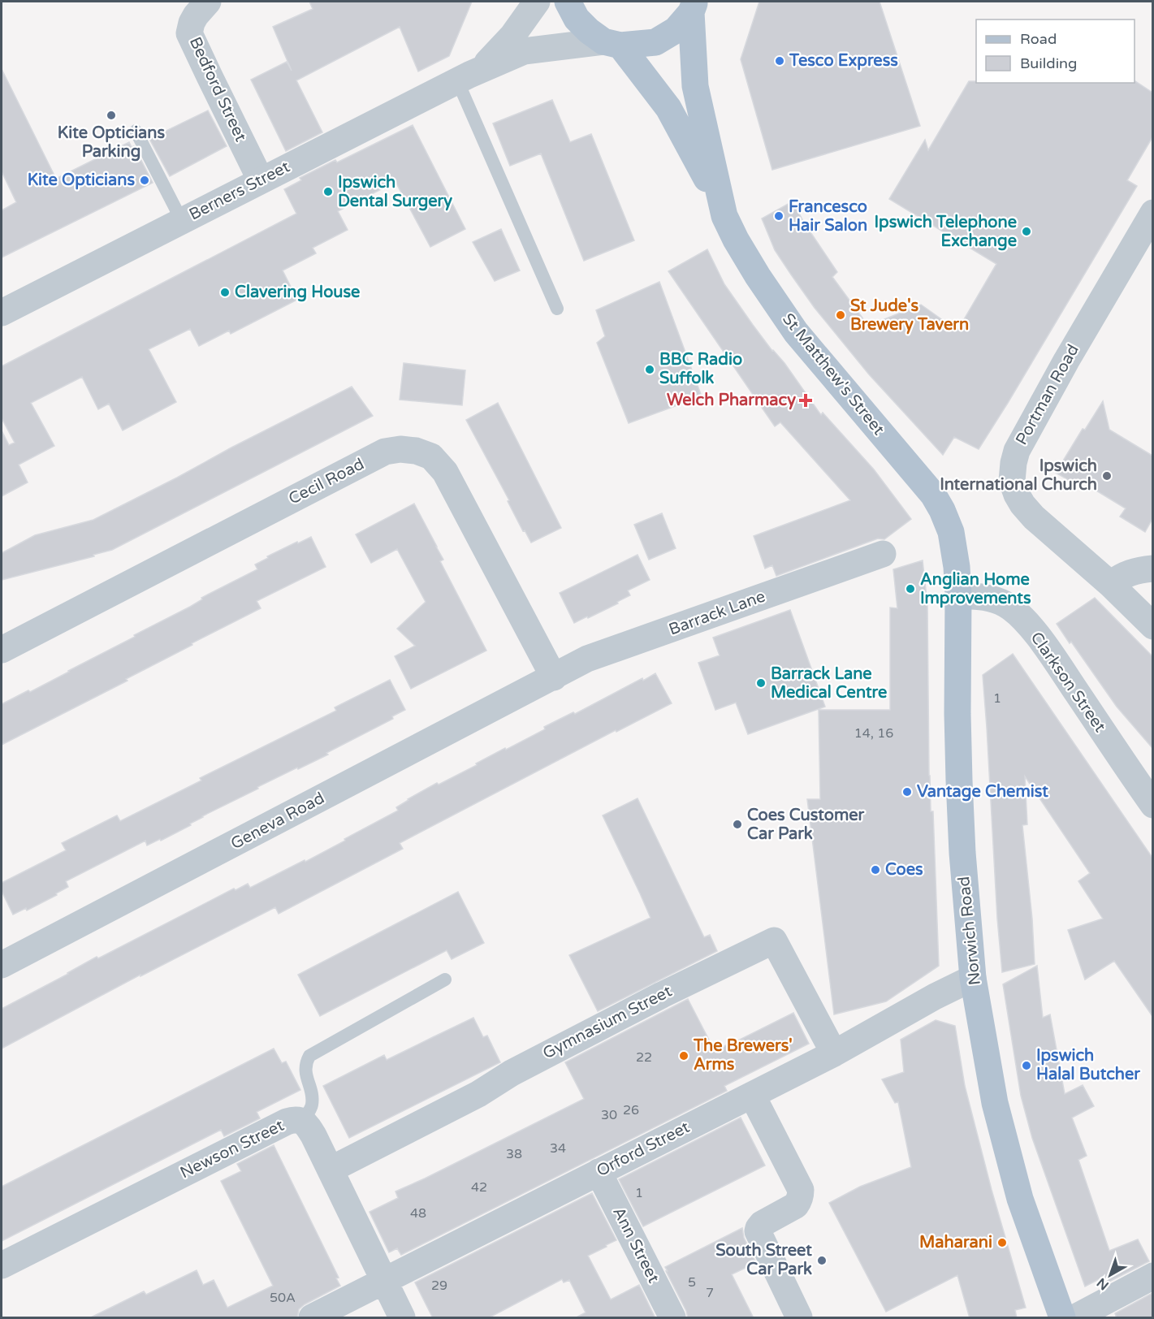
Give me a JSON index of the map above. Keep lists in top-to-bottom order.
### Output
{
  "streets": {
    "main road": ["St Matthew's Street", "Norwich Road"],
    "street": [
      "Bedford Street",
      "Berners Street",
      "Portman Road",
      "Cecil Road",
      "Barrack Lane",
      "Clarkson Street",
      "Geneva Road",
      "Gymnasium Street",
      "Newson Street",
      "Orford Street",
      "Ann Street"
    ]
  },
  "crossings": [
    ["Bedford Street", "Berners Street"],
    ["Berners Street", "St Matthew's Street"],
    ["St Matthew's Street", "Norwich Road"],
    ["Cecil Road", "Barrack Lane"],
    ["Cecil Road", "Geneva Road"],
    ["Barrack Lane", "Geneva Road"],
    ["Clarkson Street", "Norwich Road"],
    ["Norwich Road", "Orford Street"],
    ["Gymnasium Street", "Newson Street"],
    ["Gymnasium Street", "Orford Street"],
    ["Newson Street", "Orford Street"],
    ["Orford Street", "Ann Street"]
  ],
  "places": {
    "other": [
      "Tesco Express",
      "Kite Opticians Parking",
      "Kite Opticians",
      "Ipswich Dental Surgery",
      "Francesco Hair Salon",
      "Ipswich Telephone Exchange",
      "Clavering House",
      "St Jude's Brewery Tavern",
      "BBC Radio Suffolk",
      "Ipswich International Church",
      "Anglian Home Improvements",
      "Barrack Lane Medical Centre",
      "Vantage Chemist",
      "Coes Customer Car Park",
      "Coes",
      "The Brewers' Arms",
      "Ipswich Halal Butcher",
      "Maharani",
      "South Street Car Park"
    ],
    "health": ["Welch Pharmacy"]
  },
  "house_numbers": [
    "1",
    "14, 16",
    "22",
    "26",
    "30",
    "34",
    "38",
    "42",
    "1",
    "48",
    "5",
    "29",
    "7",
    "50A"
  ],
  "legend": ["Road", "Building"],
  "north": "bottom left"
}
